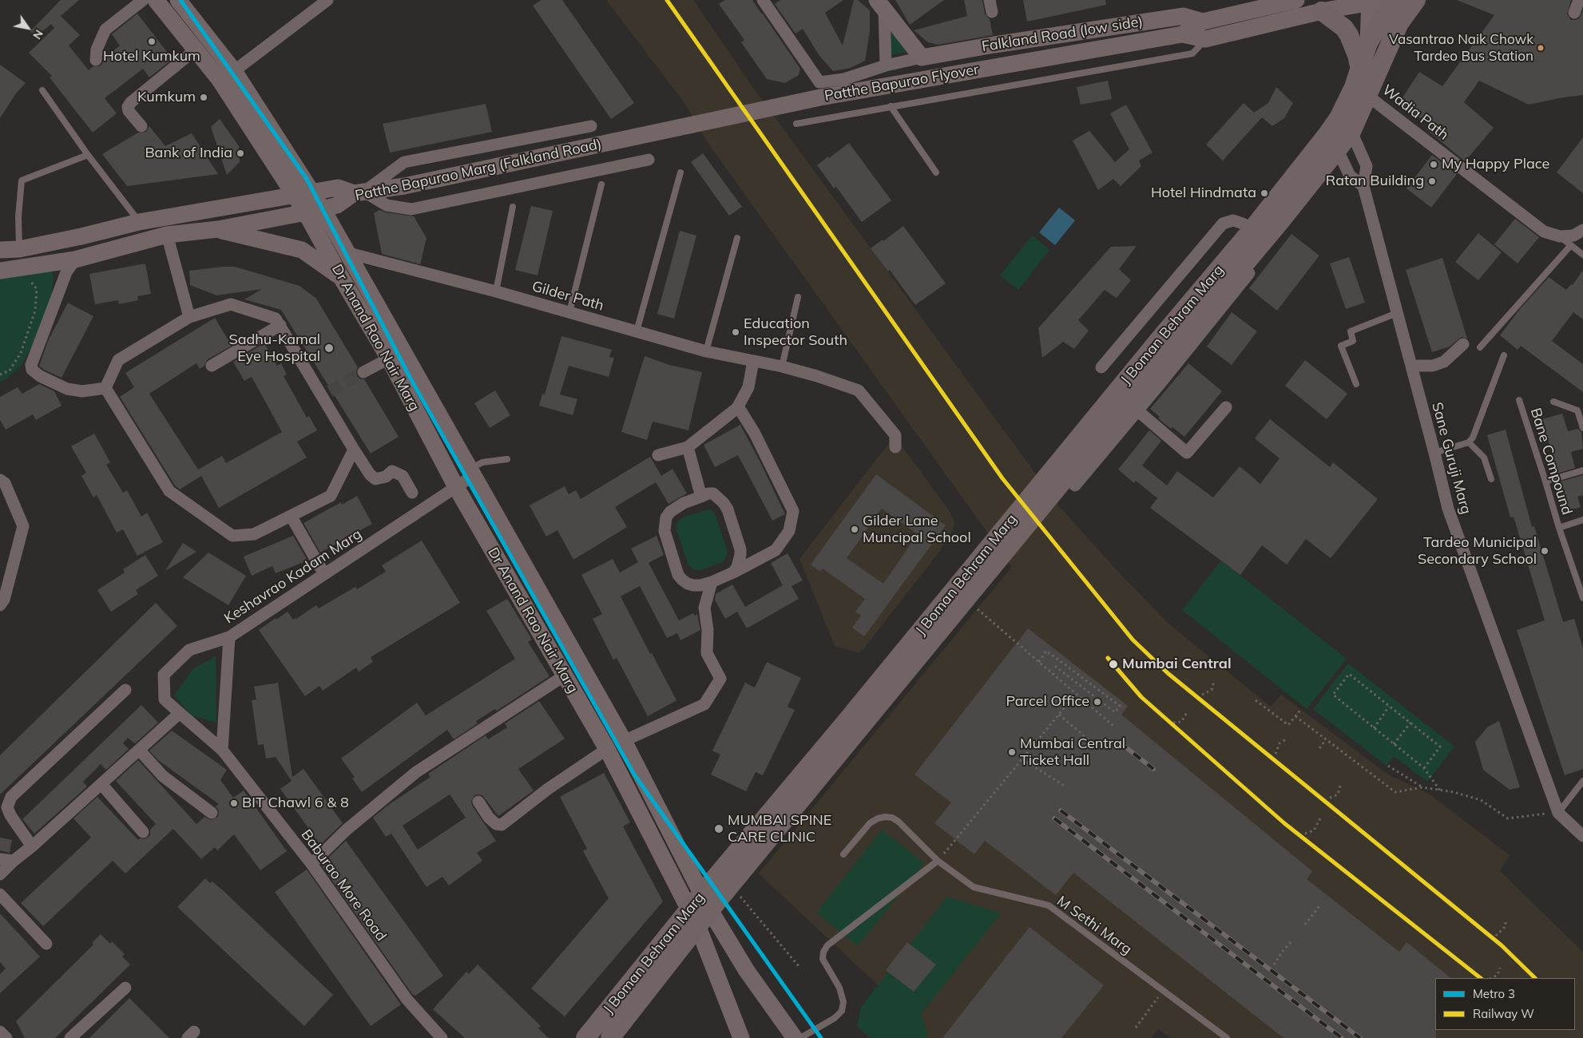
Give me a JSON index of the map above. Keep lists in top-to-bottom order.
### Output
{
  "streets": {
    "main road": [
      "Falkland Road (low side)",
      "Patthe Bapurao Flyover",
      "Patthe Bapurao Marg (Falkland Road)",
      "J Boman Behram Marg",
      "Dr Anand Rao Nair Marg"
    ],
    "street": [
      "Wadia Path",
      "Gilder Path",
      "Sane Guruji Marg",
      "Keshavrao Kadam Marg",
      "Baburao More Road"
    ],
    "lane": ["Bane Compound", "M Sethi Marg"]
  },
  "crossings": [
    ["Patthe Bapurao Flyover", "Patthe Bapurao Marg (Falkland Road)"],
    ["Wadia Path", "J Boman Behram Marg"],
    ["Patthe Bapurao Marg (Falkland Road)", "Dr Anand Rao Nair Marg"],
    ["Gilder Path", "Dr Anand Rao Nair Marg"],
    ["J Boman Behram Marg", "Dr Anand Rao Nair Marg"],
    ["J Boman Behram Marg", "Sane Guruji Marg"],
    ["Dr Anand Rao Nair Marg", "Keshavrao Kadam Marg"],
    ["Keshavrao Kadam Marg", "Baburao More Road"]
  ],
  "places": [
    "Hotel Kumkum",
    "Vasantrao Naik Chowk Tardeo Bus Station",
    "Kumkum",
    "Bank of India",
    "My Happy Place",
    "Ratan Building",
    "Hotel Hindmata",
    "Education Inspector South",
    "Sadhu-Kamal Eye Hospital",
    "Gilder Lane Muncipal School",
    "Tardeo Municipal Secondary School",
    "Mumbai Central",
    "Parcel Office",
    "Mumbai Central Ticket Hall",
    "BIT Chawl 6 & 8",
    "MUMBAI SPINE CARE CLINIC"
  ],
  "lines": ["metro line 3", "rail line W"],
  "legend": ["Metro 3", "Railway W"],
  "north": "bottom right"
}
